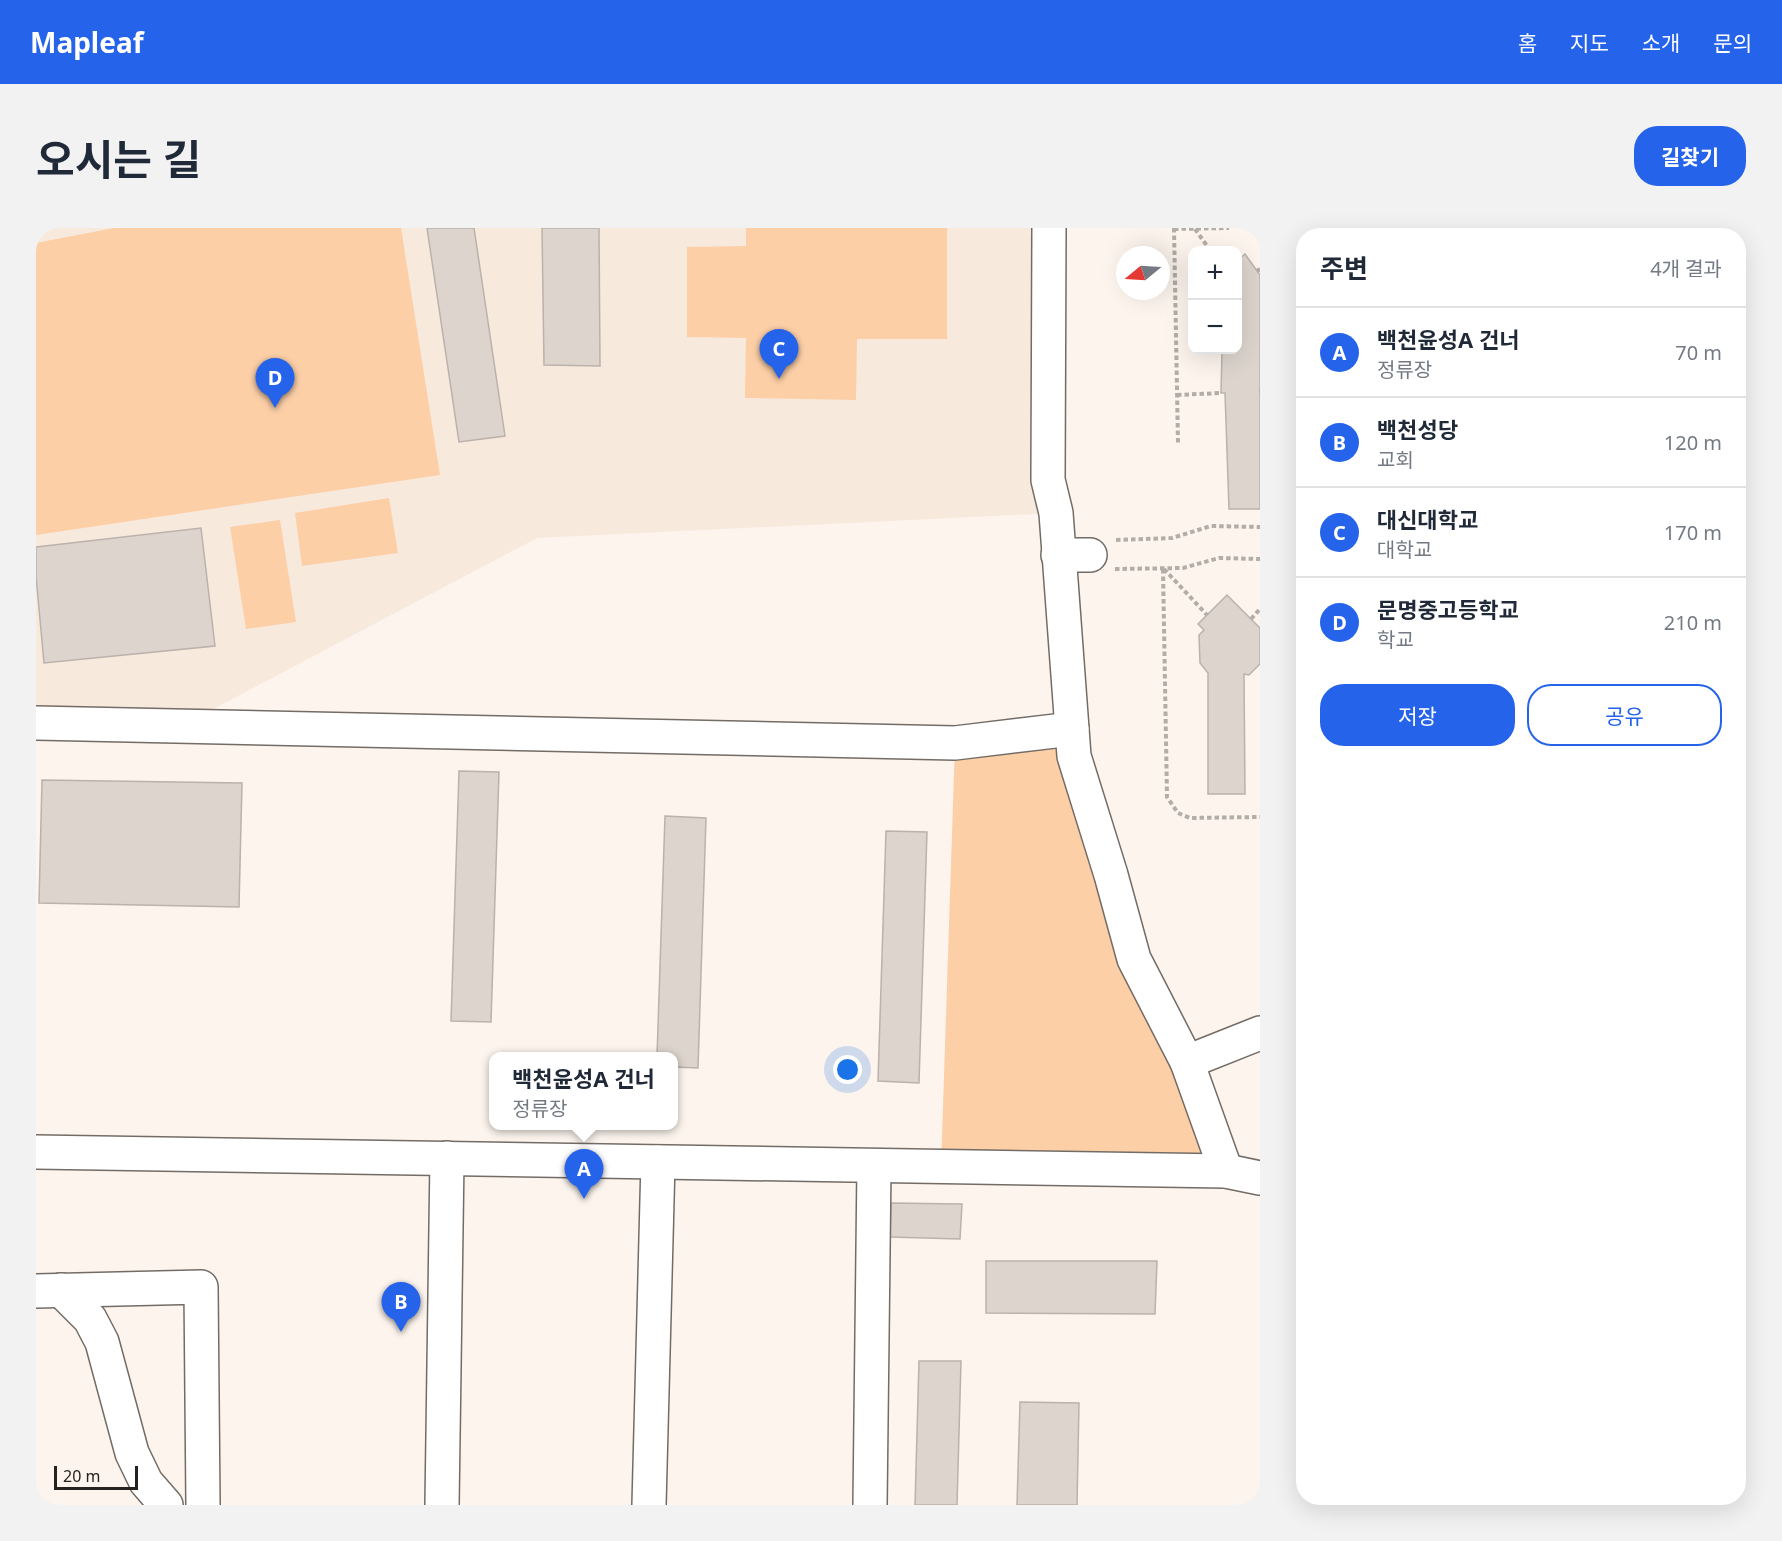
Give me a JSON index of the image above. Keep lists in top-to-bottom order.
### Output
{
  "scale_bar": "20 m",
  "north": "left",
  "page": {
    "header": "Mapleaf",
    "nav": [
      "홈",
      "지도",
      "소개",
      "문의"
    ],
    "title": "오시는 길",
    "buttons": [
      "길찾기",
      ["저장", "공유"]
    ],
    "heading": ["주변", "4개 결과"],
    "map_buttons": ["+", "−"],
    "list": [
      {
        "mark": "A",
        "name": "백천윤성A 건너",
        "note": "정류장",
        "value": "70 m"
      },
      {
        "mark": "B",
        "name": "백천성당",
        "note": "교회",
        "value": "120 m"
      },
      {
        "mark": "C",
        "name": "대신대학교",
        "note": "대학교",
        "value": "170 m"
      },
      {
        "mark": "D",
        "name": "문명중고등학교",
        "note": "학교",
        "value": "210 m"
      }
    ],
    "pins": [
      "C",
      "D",
      "A",
      "B"
    ],
    "popup": ["백천윤성A 건너", "정류장"],
    "scale": "20 m"
  }
}
